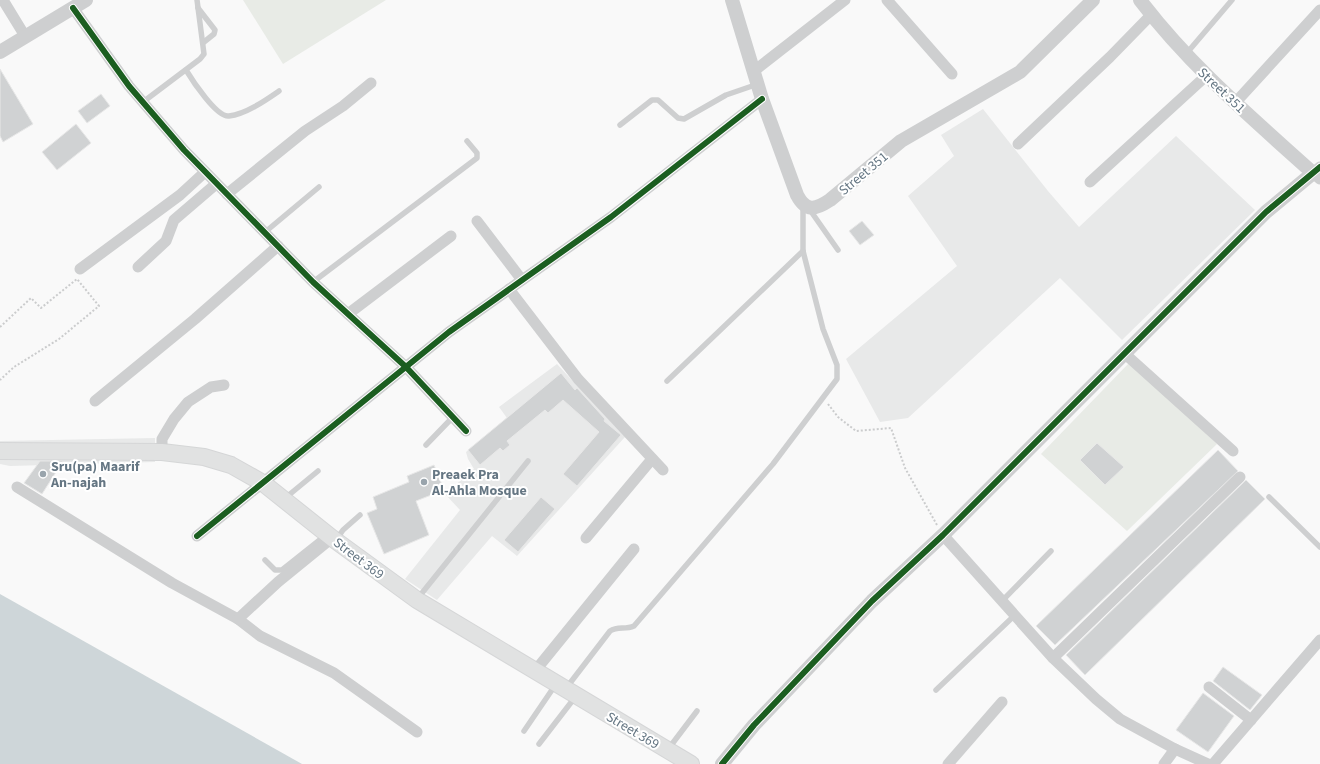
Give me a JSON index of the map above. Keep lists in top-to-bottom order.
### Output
{
  "streets": {
    "main road": ["Street 369"],
    "street": ["Street 351"]
  },
  "places": ["Sru(pa) Maarif An-najah", "Preaek Pra Al-Ahla Mosque"]
}
